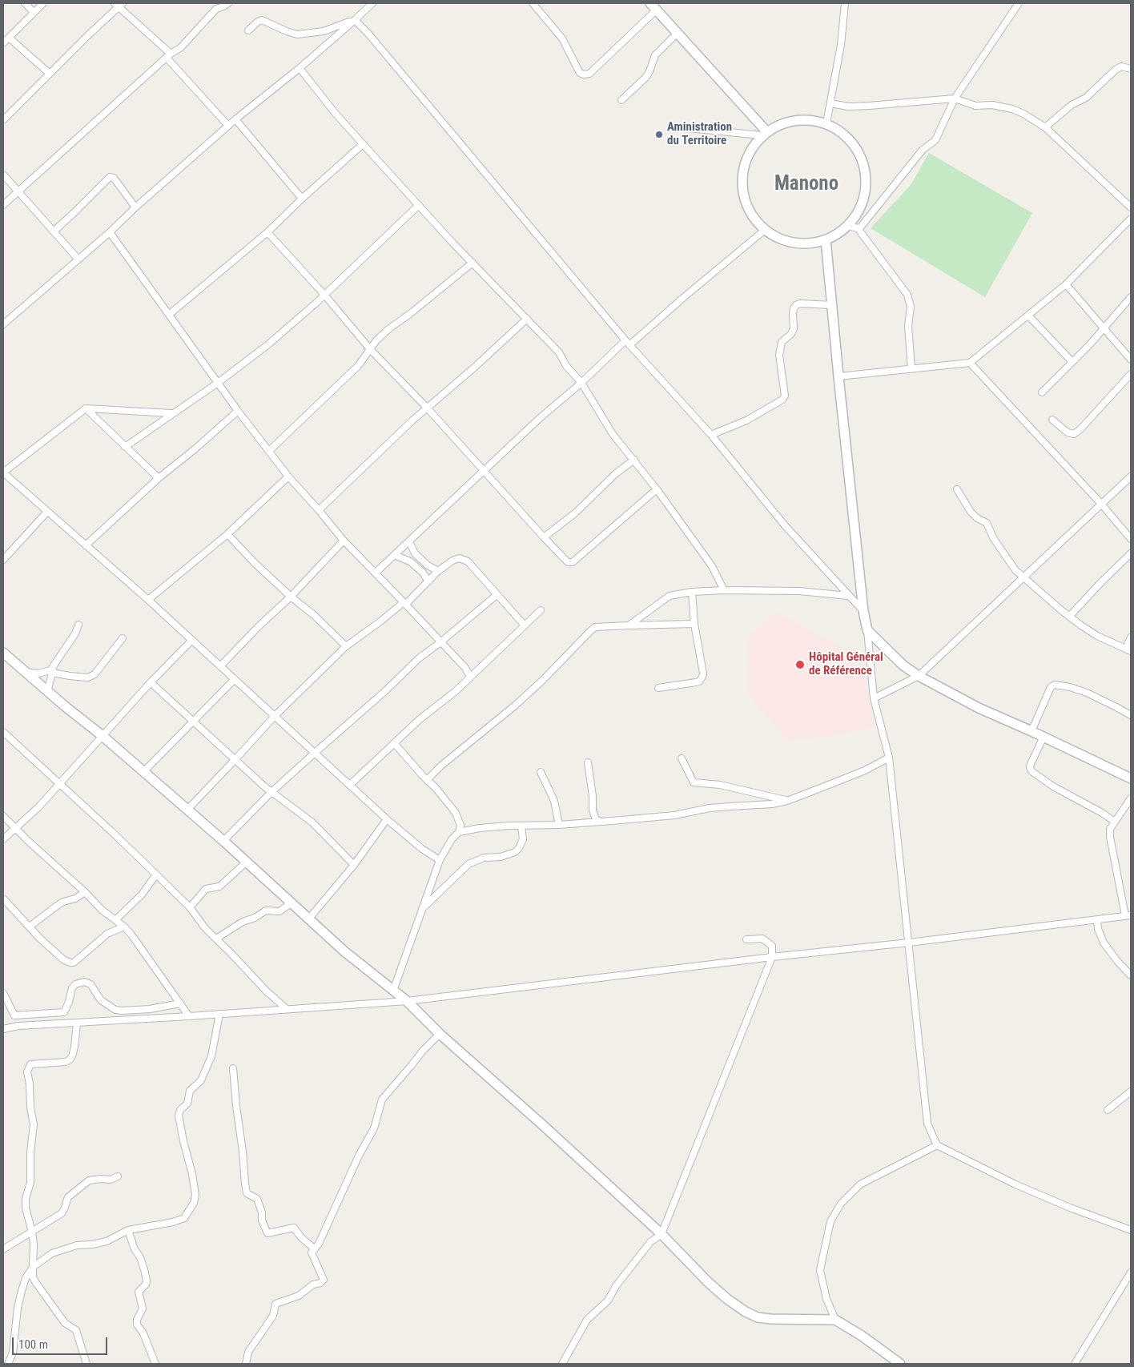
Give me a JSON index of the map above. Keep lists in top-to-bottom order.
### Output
{
  "districts": ["Manono"],
  "places": ["Aministration du Territoire", "Hôpital Général de Référence"],
  "scale_bar": "100 m"
}
